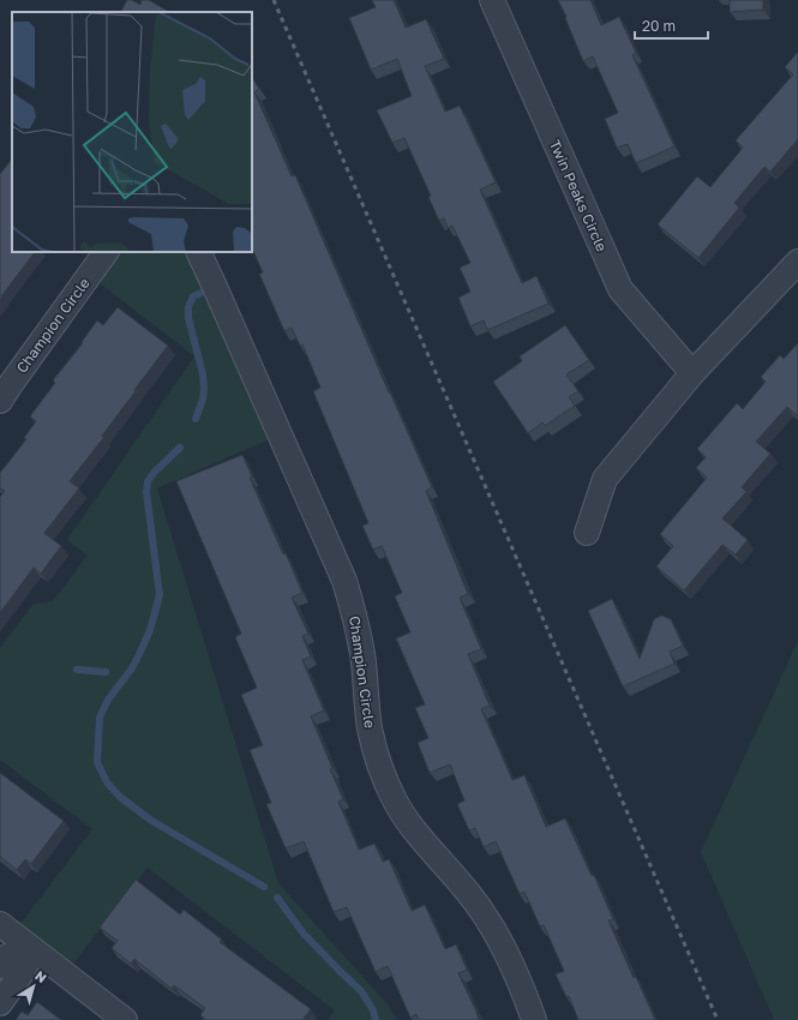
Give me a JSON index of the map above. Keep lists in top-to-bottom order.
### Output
{
  "streets": {
    "street": ["Twin Peaks Circle", "Champion Circle"]
  },
  "scale_bar": "20 m",
  "north": "top right"
}
